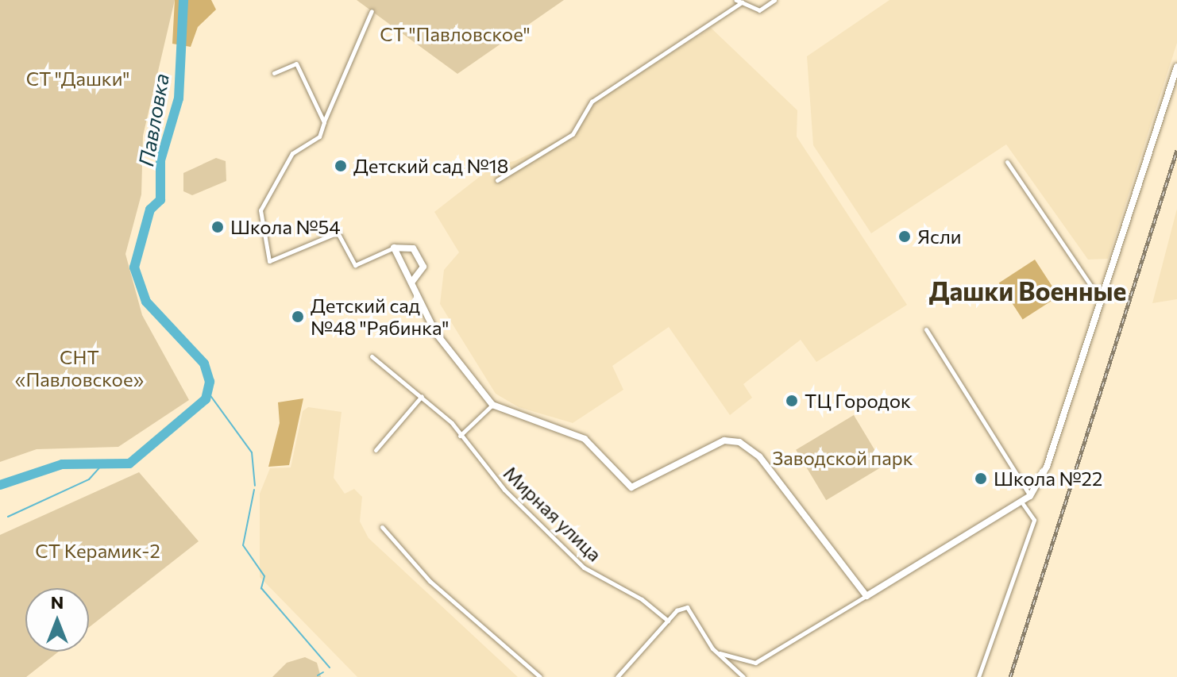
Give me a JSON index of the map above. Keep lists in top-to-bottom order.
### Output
{
  "streets": {
    "street": ["Мирная улица"]
  },
  "districts": ["Дашки Военные"],
  "water": ["Павловка"],
  "parks": [
    "СТ \"Павловское\"",
    "СТ \"Дашки\"",
    "СНТ «Павловское»",
    "Заводской парк",
    "СТ Керамик-2"
  ],
  "places": [
    "Детский сад №18",
    "Школа №54",
    "Ясли",
    "Детский сад №48 \"Рябинка\"",
    "ТЦ Городок",
    "Школа №22"
  ],
  "north": "top"
}
